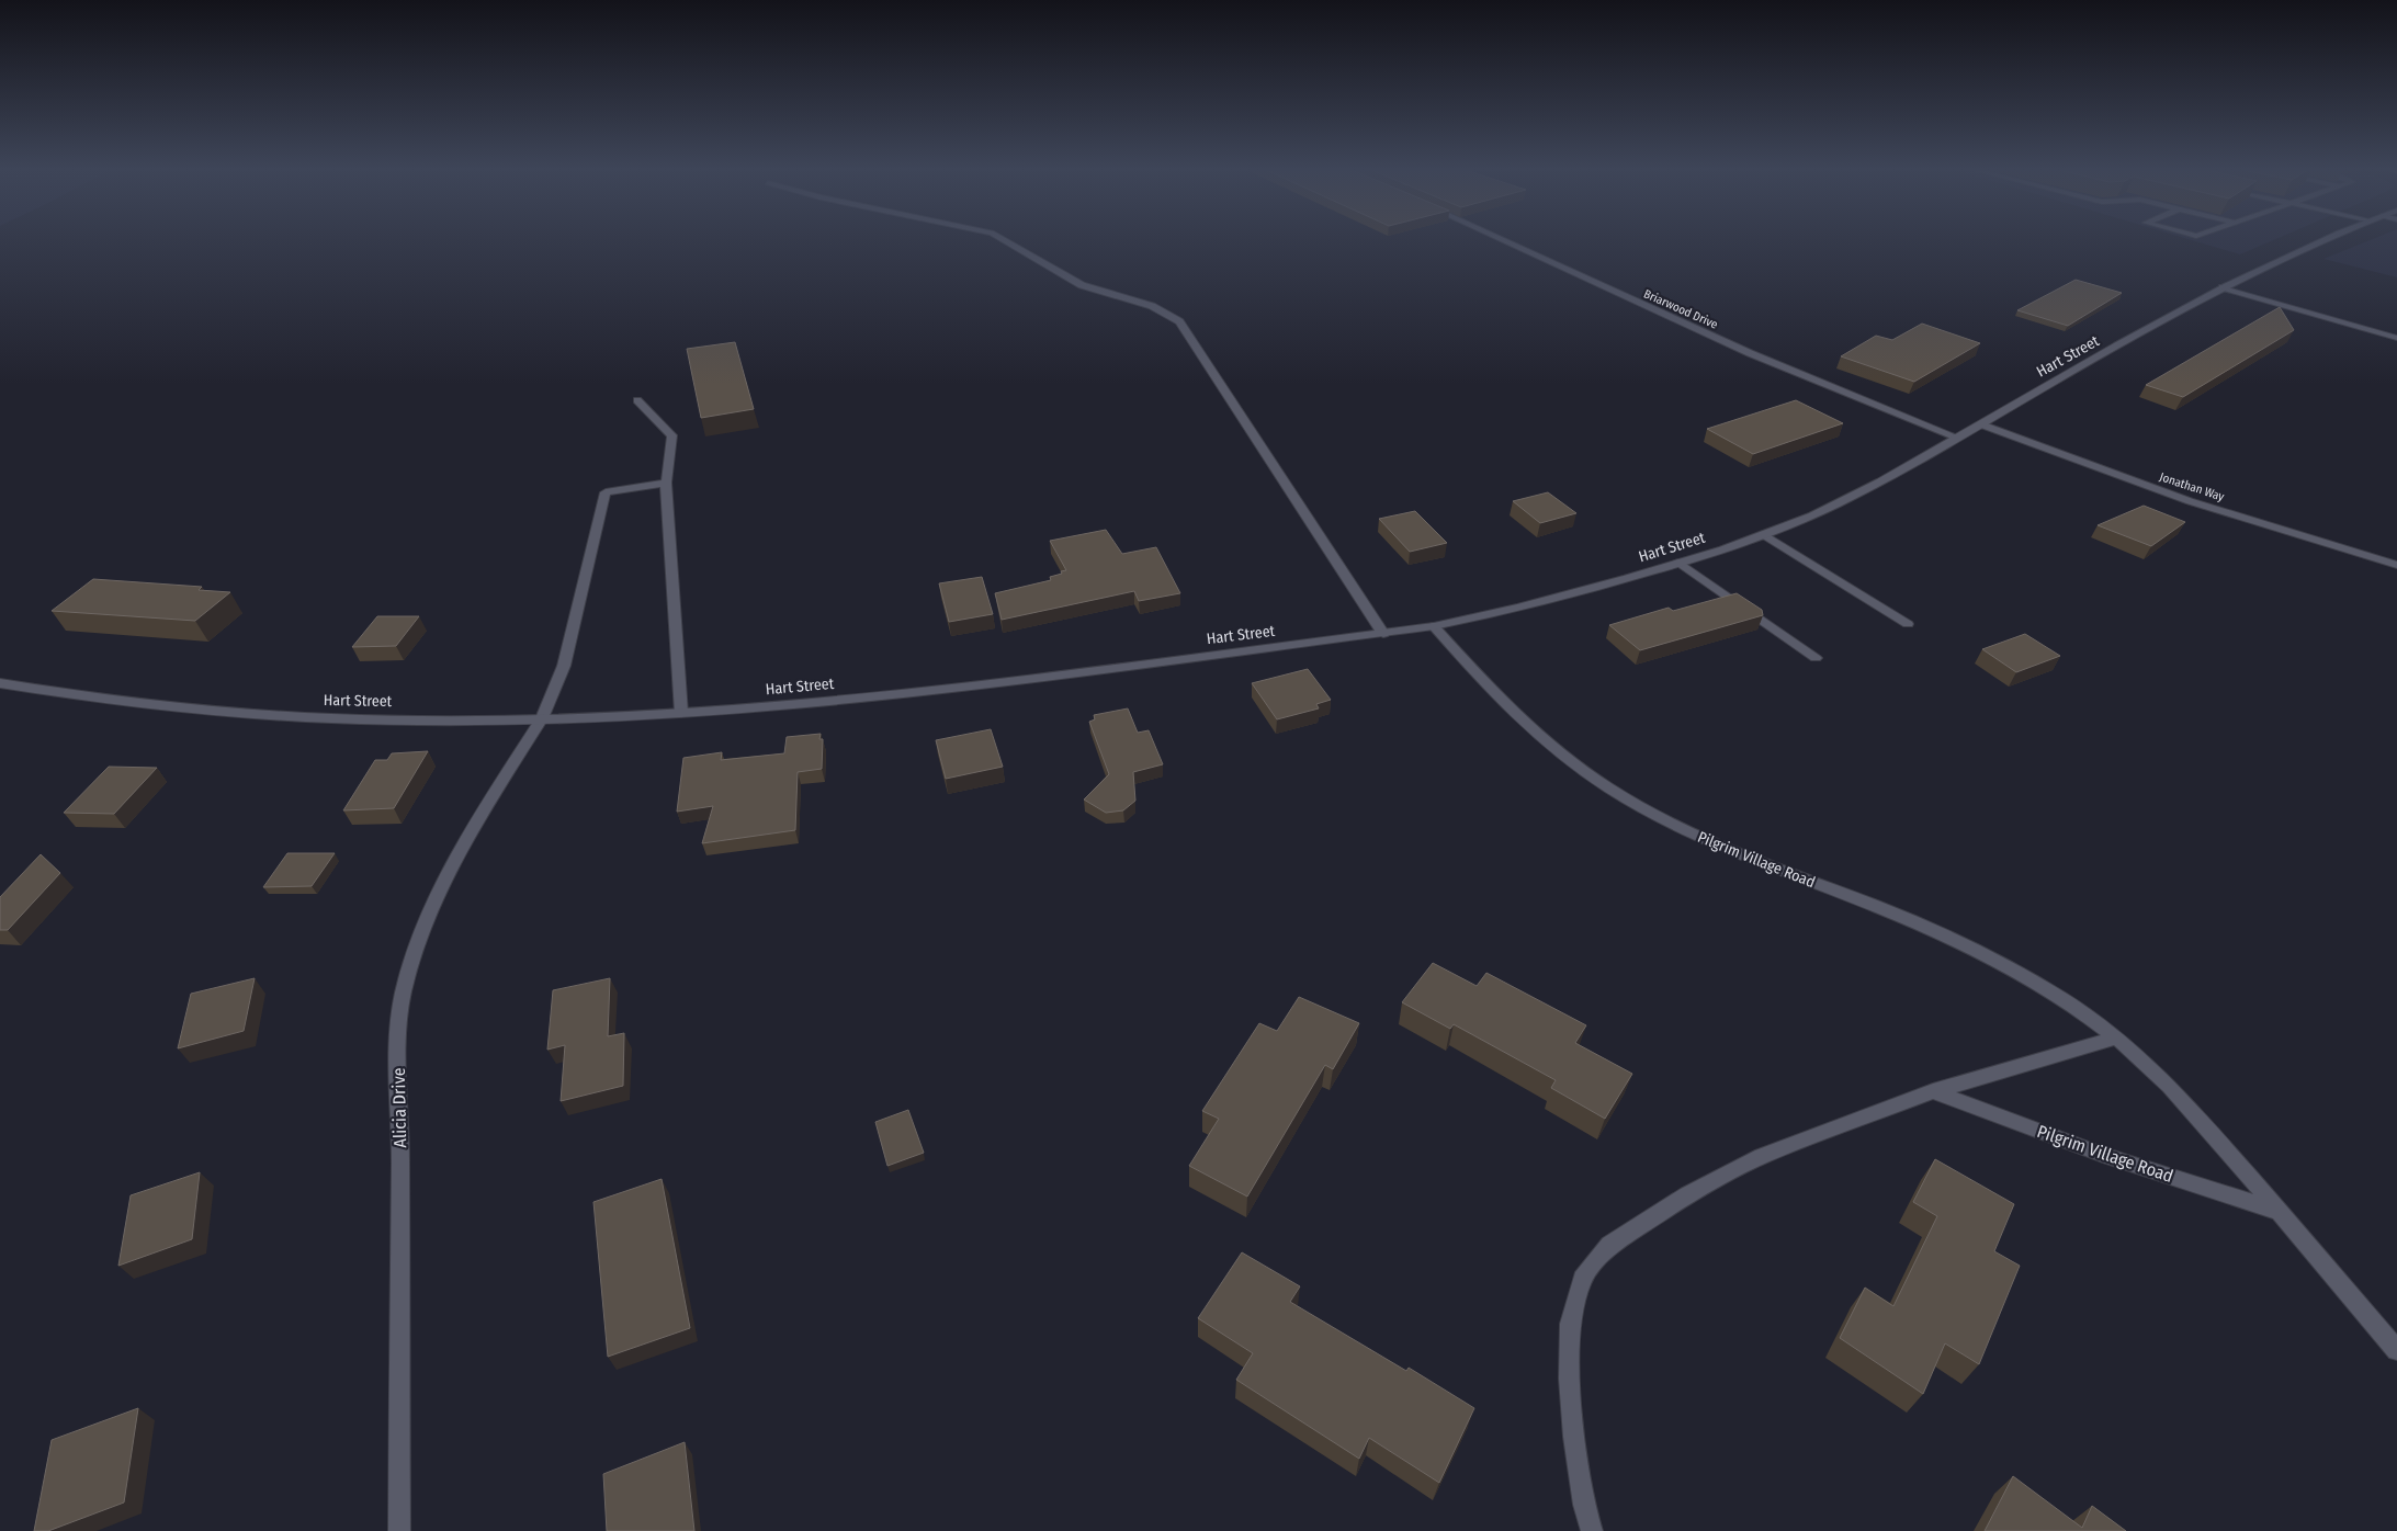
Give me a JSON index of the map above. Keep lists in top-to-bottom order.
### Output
{
  "streets": {
    "street": [
      "Briarwood Drive",
      "Hart Street",
      "Jonathan Way",
      "Pilgrim Village Road",
      "Alicia Drive"
    ]
  },
  "crossings": [
    ["Briarwood Drive", "Hart Street"],
    ["Hart Street", "Jonathan Way"],
    ["Hart Street", "Pilgrim Village Road"],
    ["Hart Street", "Alicia Drive"]
  ]
}
